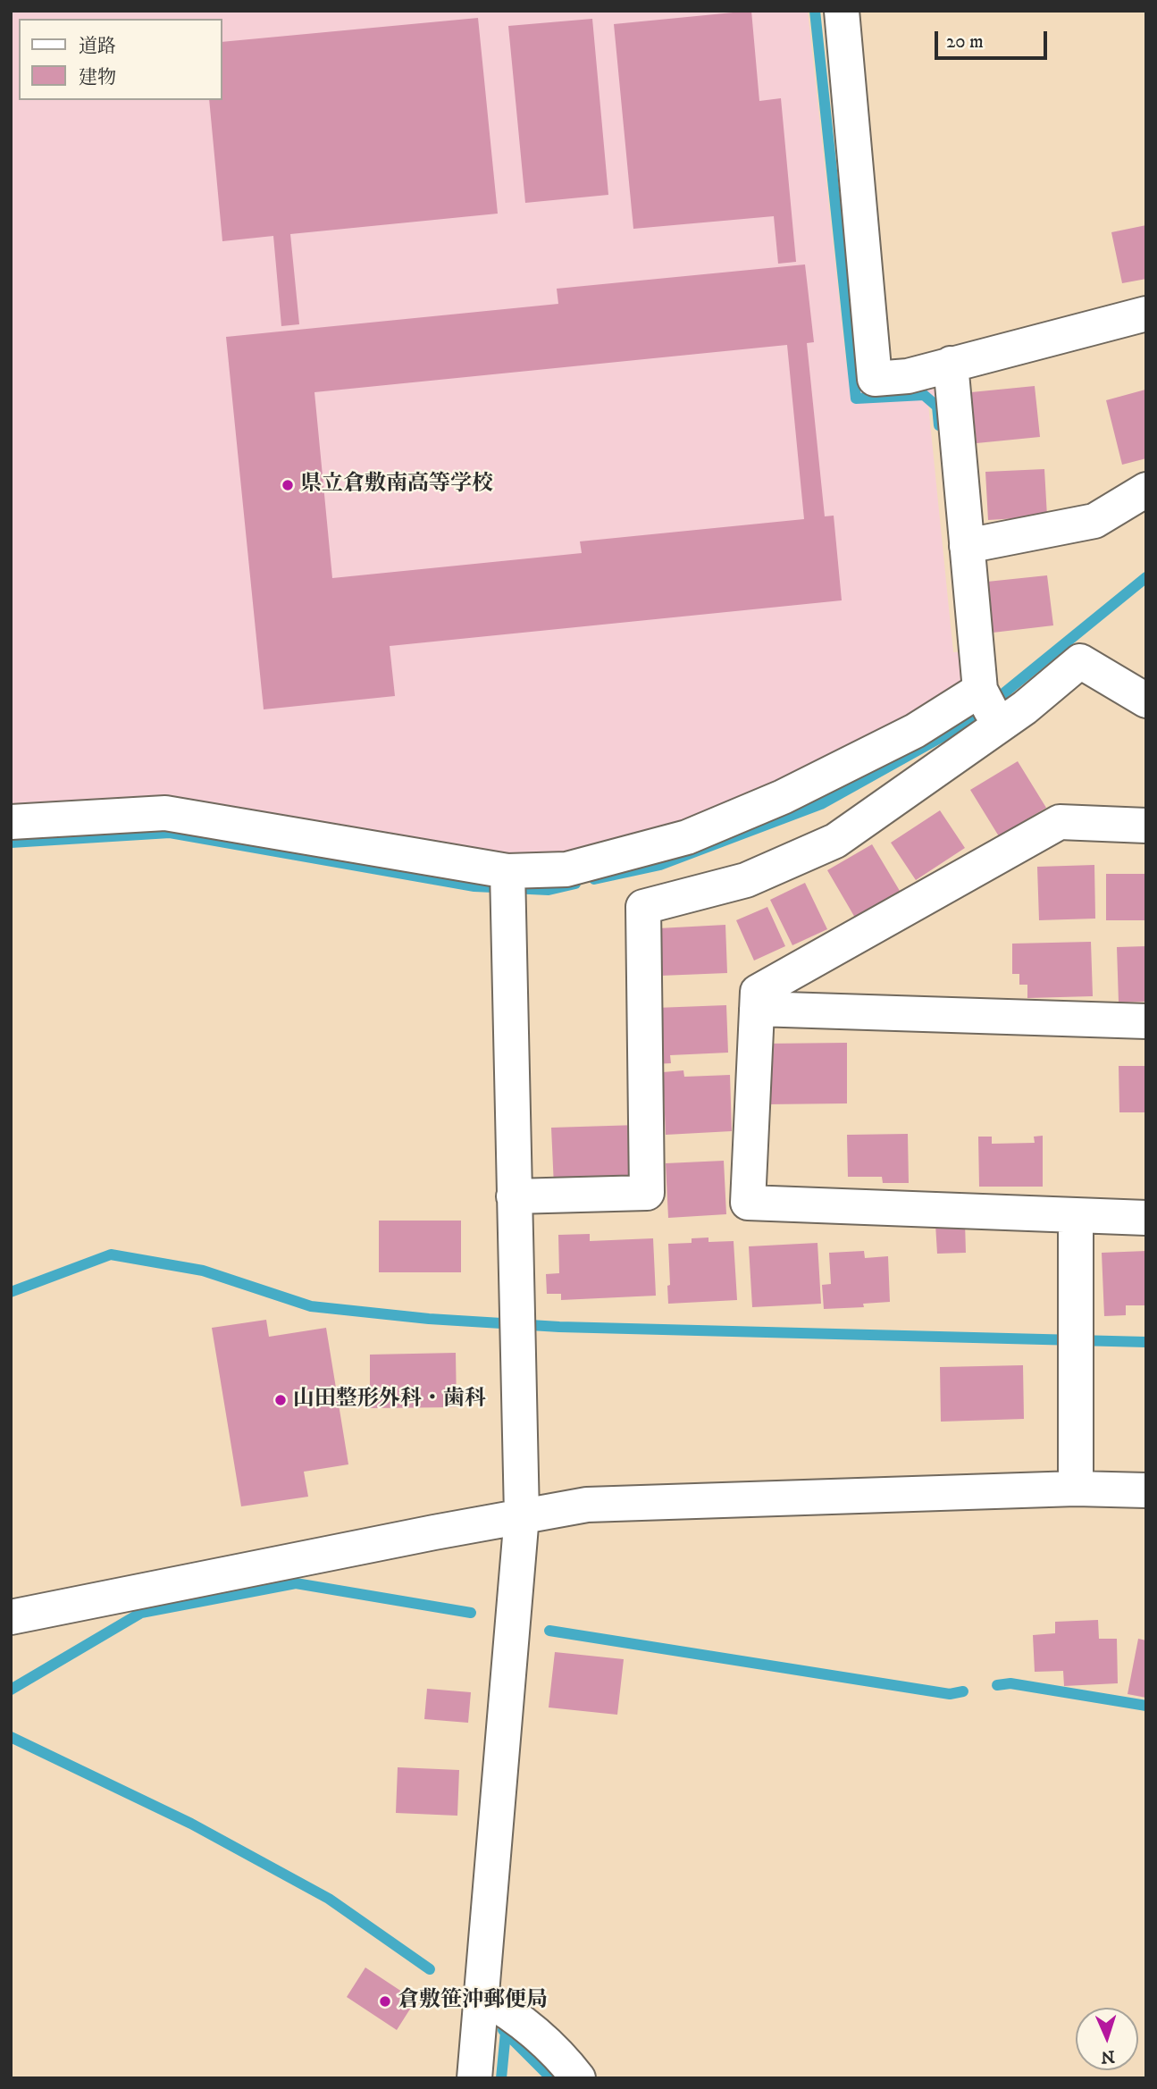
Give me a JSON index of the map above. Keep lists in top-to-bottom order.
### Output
{
  "places": ["県立倉敷南高等学校", "山田整形外科・歯科", "倉敷笹沖郵便局"],
  "legend": ["道路", "建物"],
  "scale_bar": "20 m",
  "north": "bottom"
}
